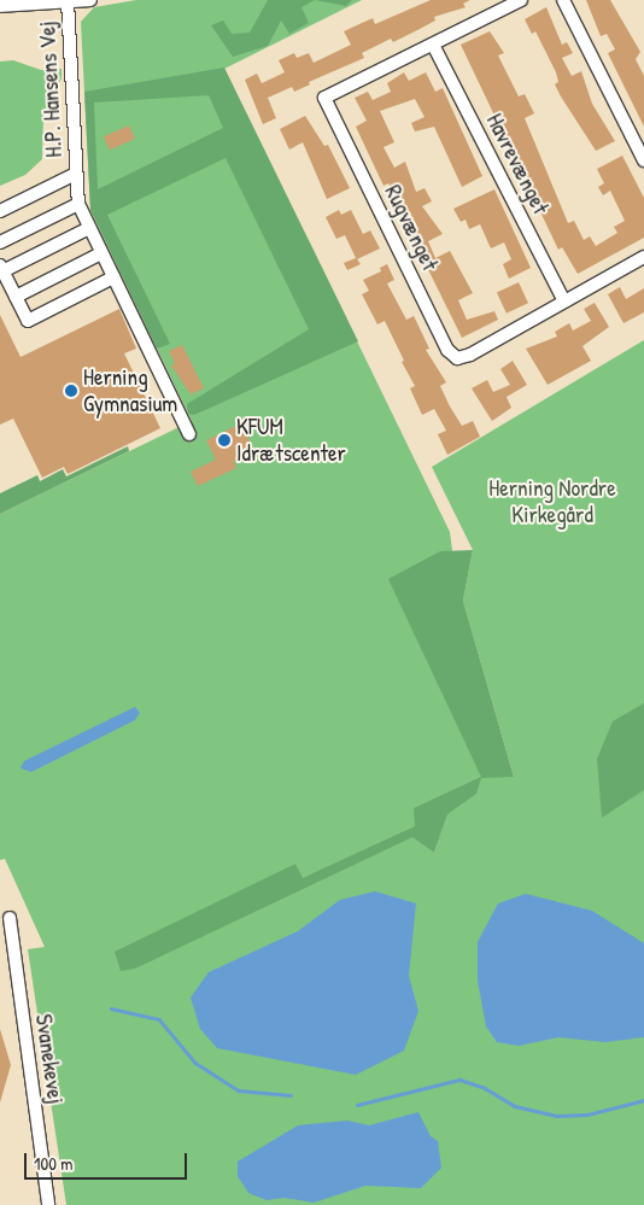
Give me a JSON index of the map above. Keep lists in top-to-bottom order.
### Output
{
  "streets": {
    "street": [
      "H.P. Hansens Vej",
      "Havrevænget",
      "Rugvænget",
      "Svanekevej"
    ]
  },
  "crossings": [
    ["Havrevænget", "Rugvænget"]
  ],
  "parks": ["Herning Nordre Kirkegård"],
  "places": ["Herning Gymnasium", "KFUM Idrætscenter"],
  "scale_bar": "100 m"
}
